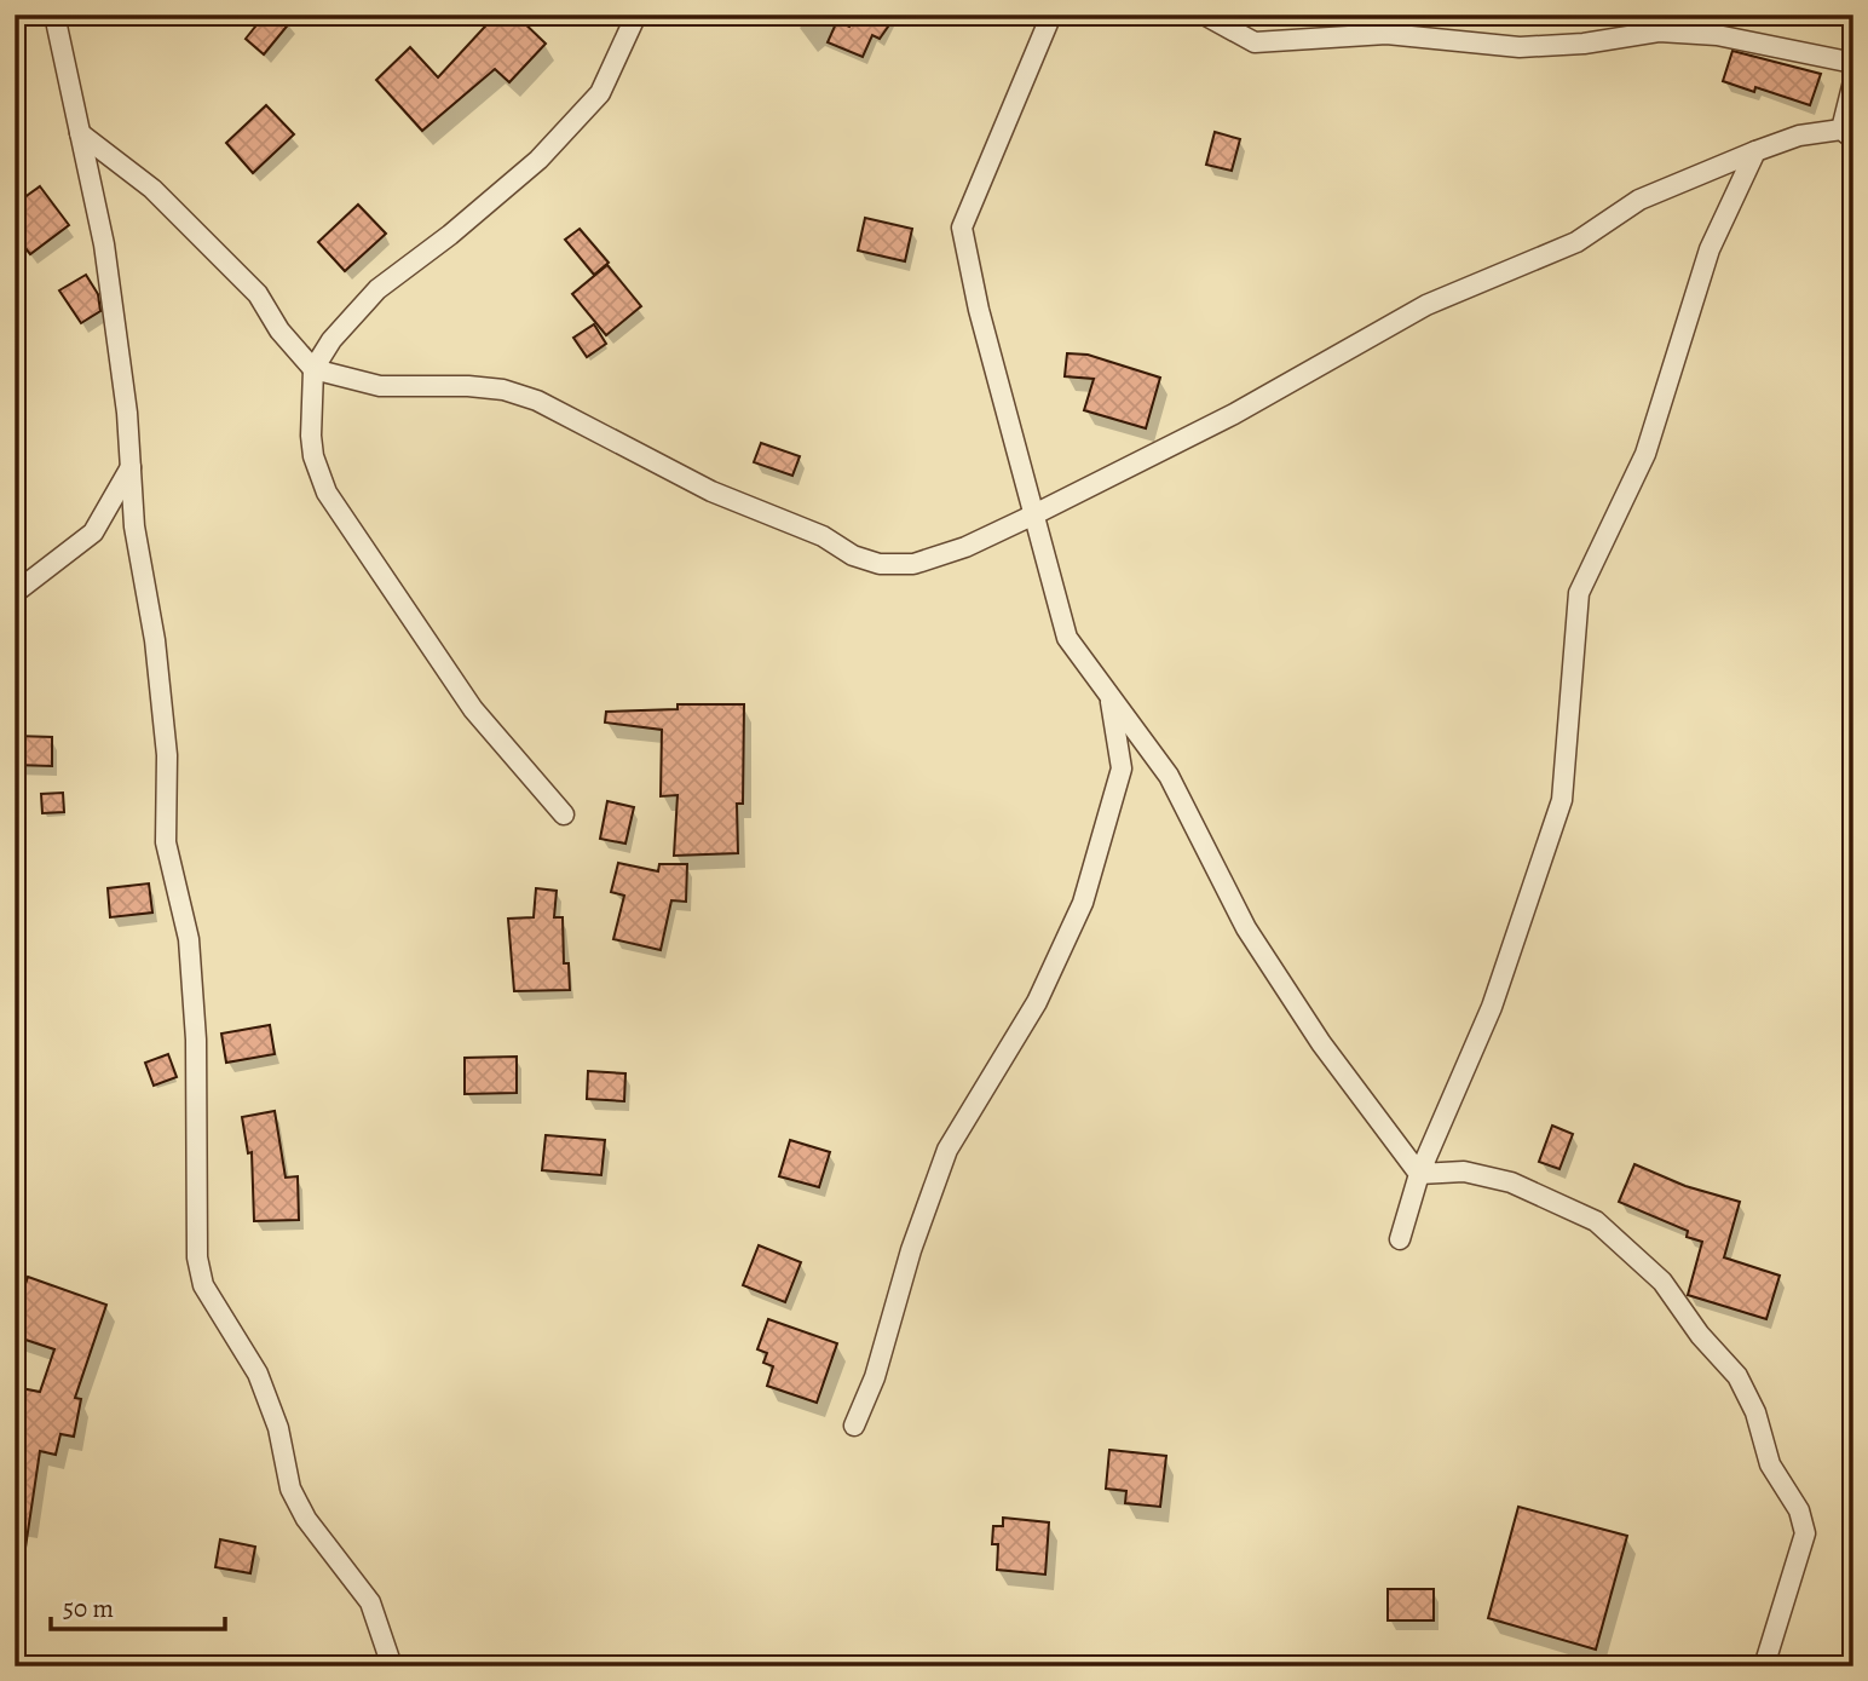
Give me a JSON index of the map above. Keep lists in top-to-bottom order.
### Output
{
  "scale_bar": "50 m"
}
